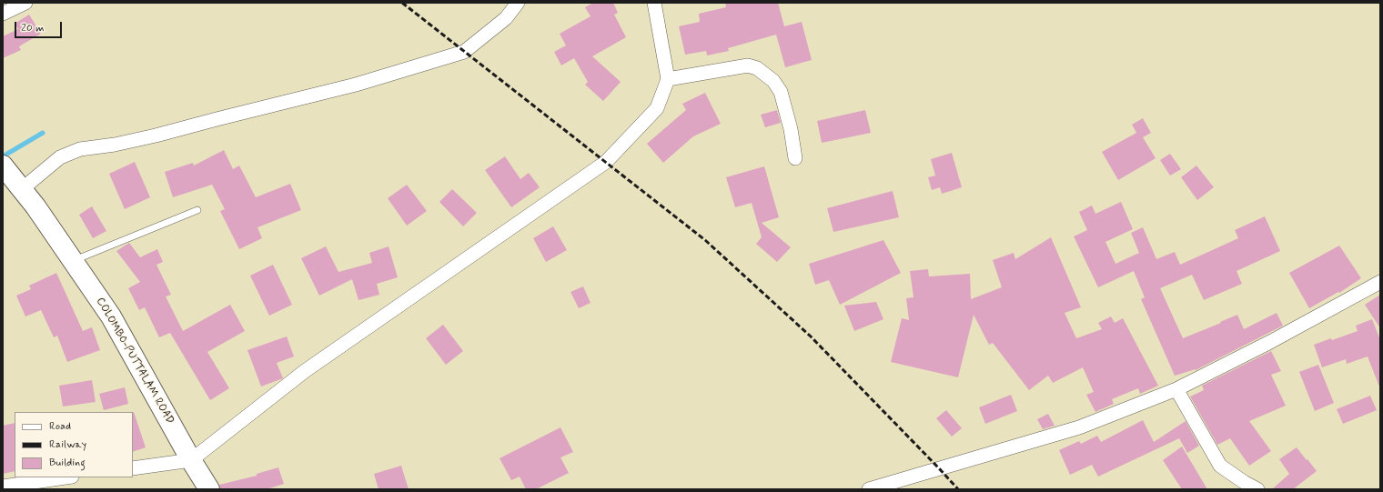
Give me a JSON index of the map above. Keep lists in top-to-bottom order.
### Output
{
  "streets": {
    "highway": ["COLOMBO-PUTTALAM ROAD"]
  },
  "legend": ["Road", "Railway", "Building"],
  "scale_bar": "20 m"
}
